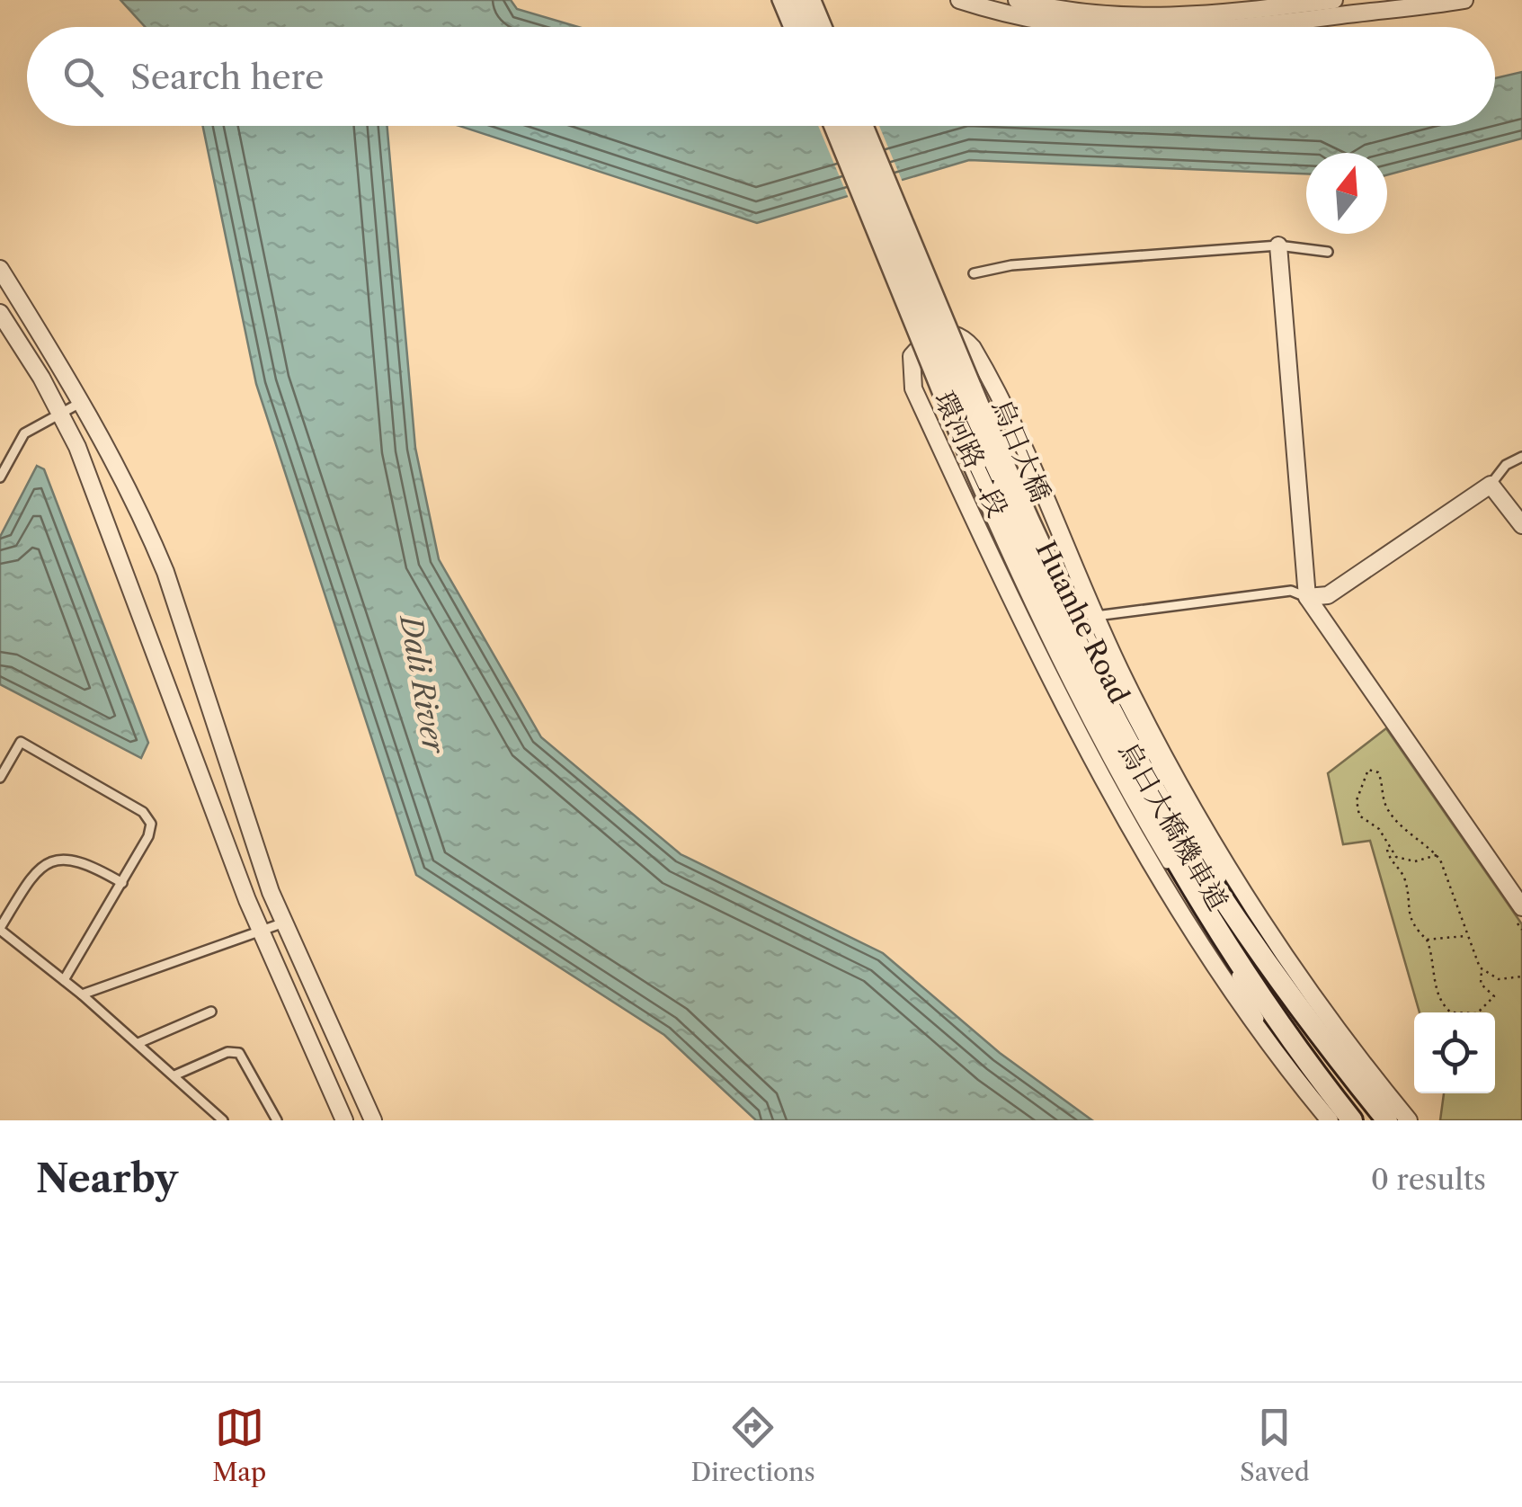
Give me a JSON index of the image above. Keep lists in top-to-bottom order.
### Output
{
  "streets": {
    "street": ["烏日大橋", "環河路二段"],
    "lane": ["烏日大橋機車道"]
  },
  "crossings": [
    ["烏日大橋", "烏日大橋機車道"],
    ["環河路二段", "烏日大橋機車道"]
  ],
  "water": ["Dali River"],
  "north": "top",
  "page": {
    "search": "Search here",
    "heading": ["Nearby", "0 results"],
    "nav": ["Map", "Directions", "Saved"]
  }
}
